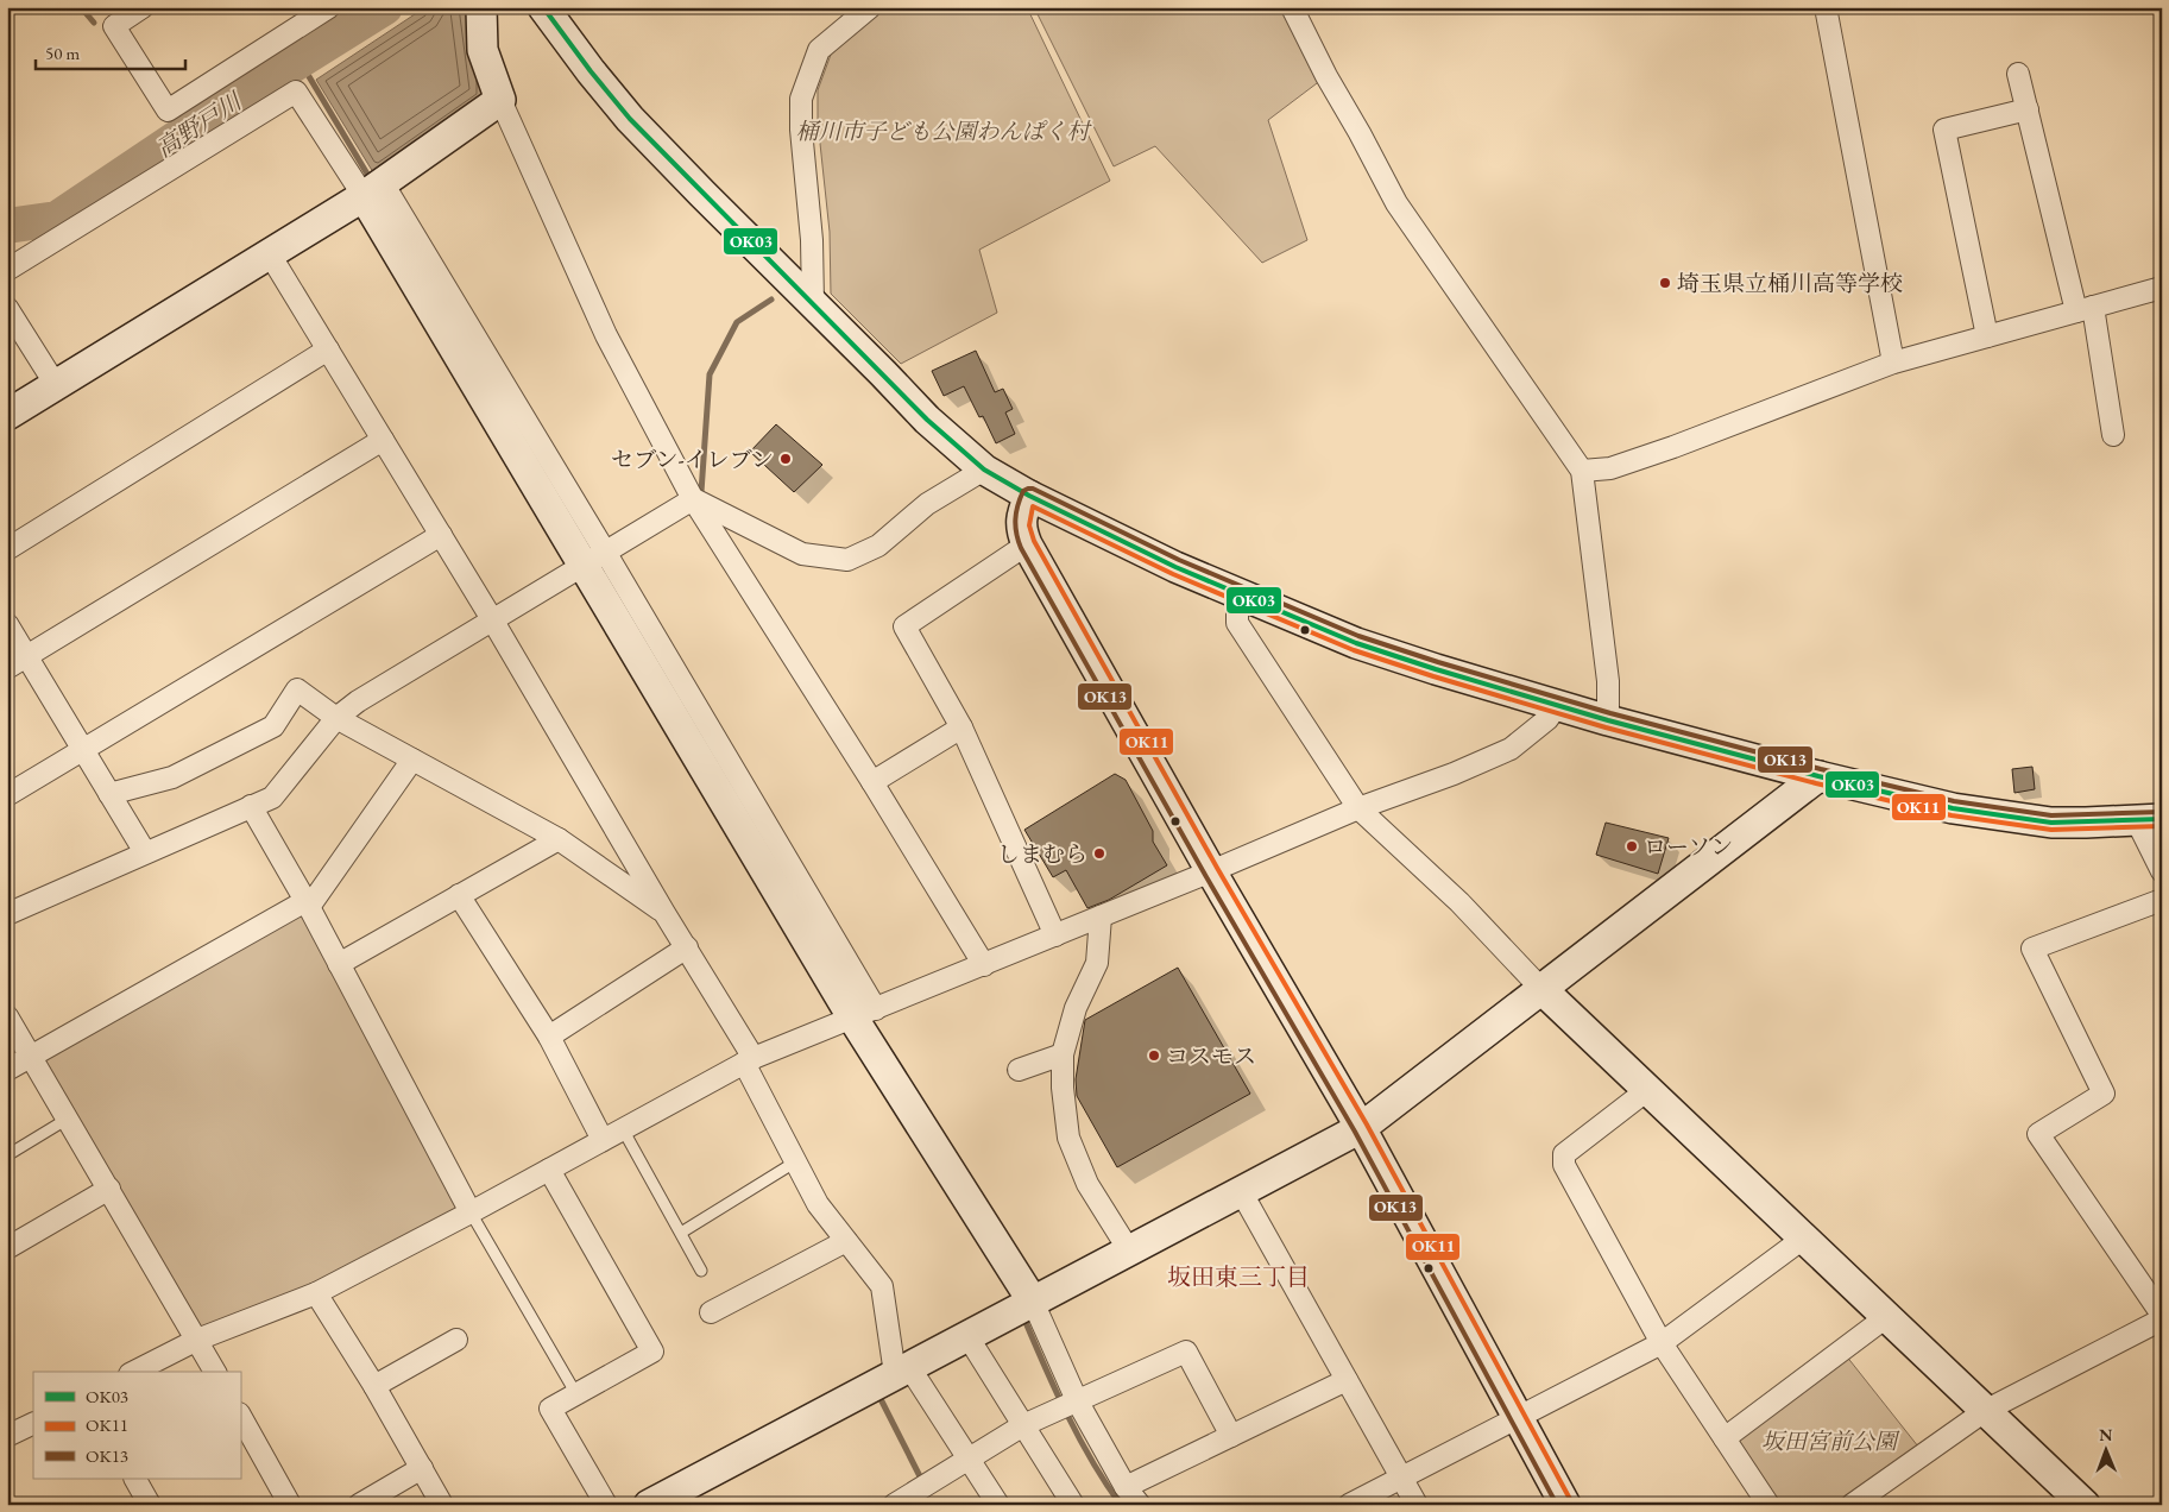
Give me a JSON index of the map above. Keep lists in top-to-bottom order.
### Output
{
  "districts": ["坂田東三丁目"],
  "water": ["高野戸川"],
  "parks": ["桶川市子ども公園わんぱく村", "坂田宮前公園"],
  "places": [
    "埼玉県立桶川高等学校",
    "セブン-イレブン",
    "ローソン",
    "しまむら",
    "コスモス"
  ],
  "lines": ["transit line OK03", "transit line OK13", "transit line OK11"],
  "legend": ["OK03", "OK11", "OK13"],
  "scale_bar": "50 m",
  "north": "top"
}
